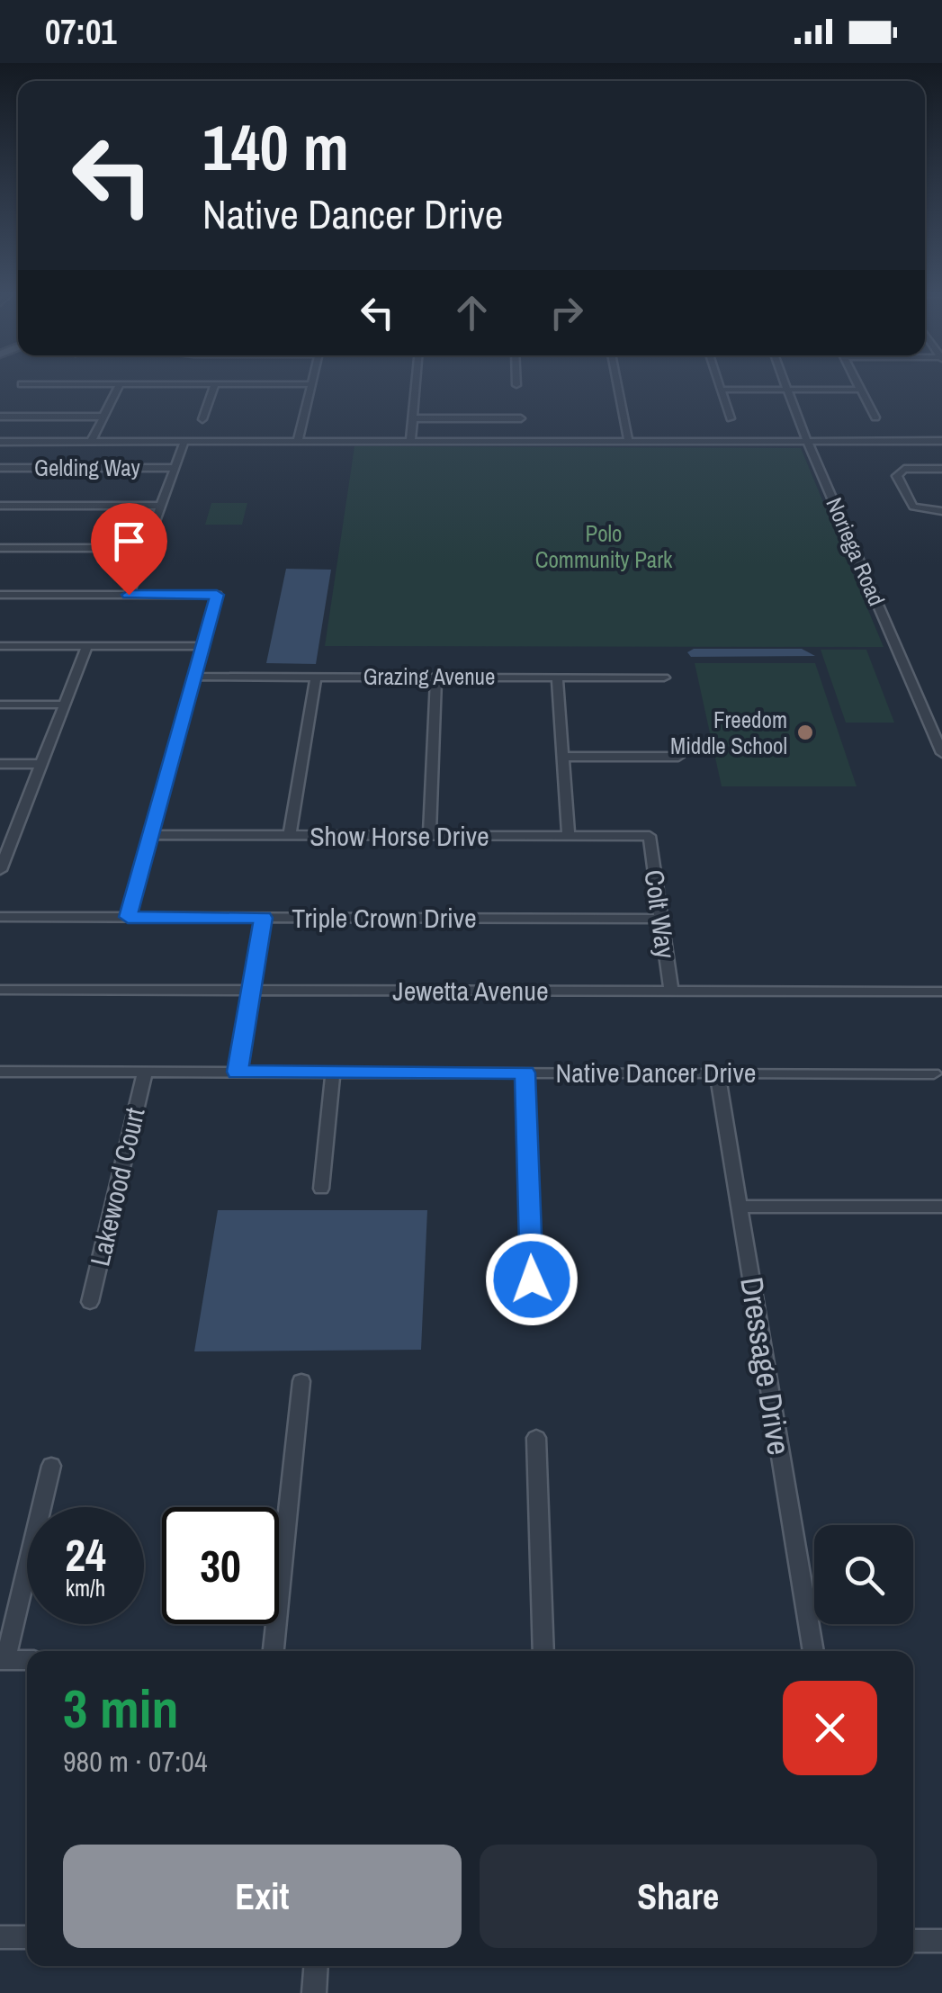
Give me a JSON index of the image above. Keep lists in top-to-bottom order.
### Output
{
  "streets": {
    "street": [
      "Gelding Way",
      "Noriega Road",
      "Grazing Avenue",
      "Show Horse Drive",
      "Colt Way",
      "Triple Crown Drive",
      "Jewetta Avenue",
      "Native Dancer Drive",
      "Lakewood Court",
      "Dressage Drive"
    ]
  },
  "crossings": [
    ["Show Horse Drive", "Colt Way"],
    ["Colt Way", "Triple Crown Drive"],
    ["Colt Way", "Jewetta Avenue"],
    ["Native Dancer Drive", "Lakewood Court"],
    ["Native Dancer Drive", "Dressage Drive"]
  ],
  "parks": ["Polo Community Park"],
  "places": ["Freedom Middle School"],
  "page": {
    "status": "07:01",
    "turn": ["140 m", "Native Dancer Drive"],
    "speed": "24 km/h",
    "limit": "30",
    "heading": ["3 min", "980 m · 07:04"],
    "buttons": ["Exit", "Share"]
  }
}
